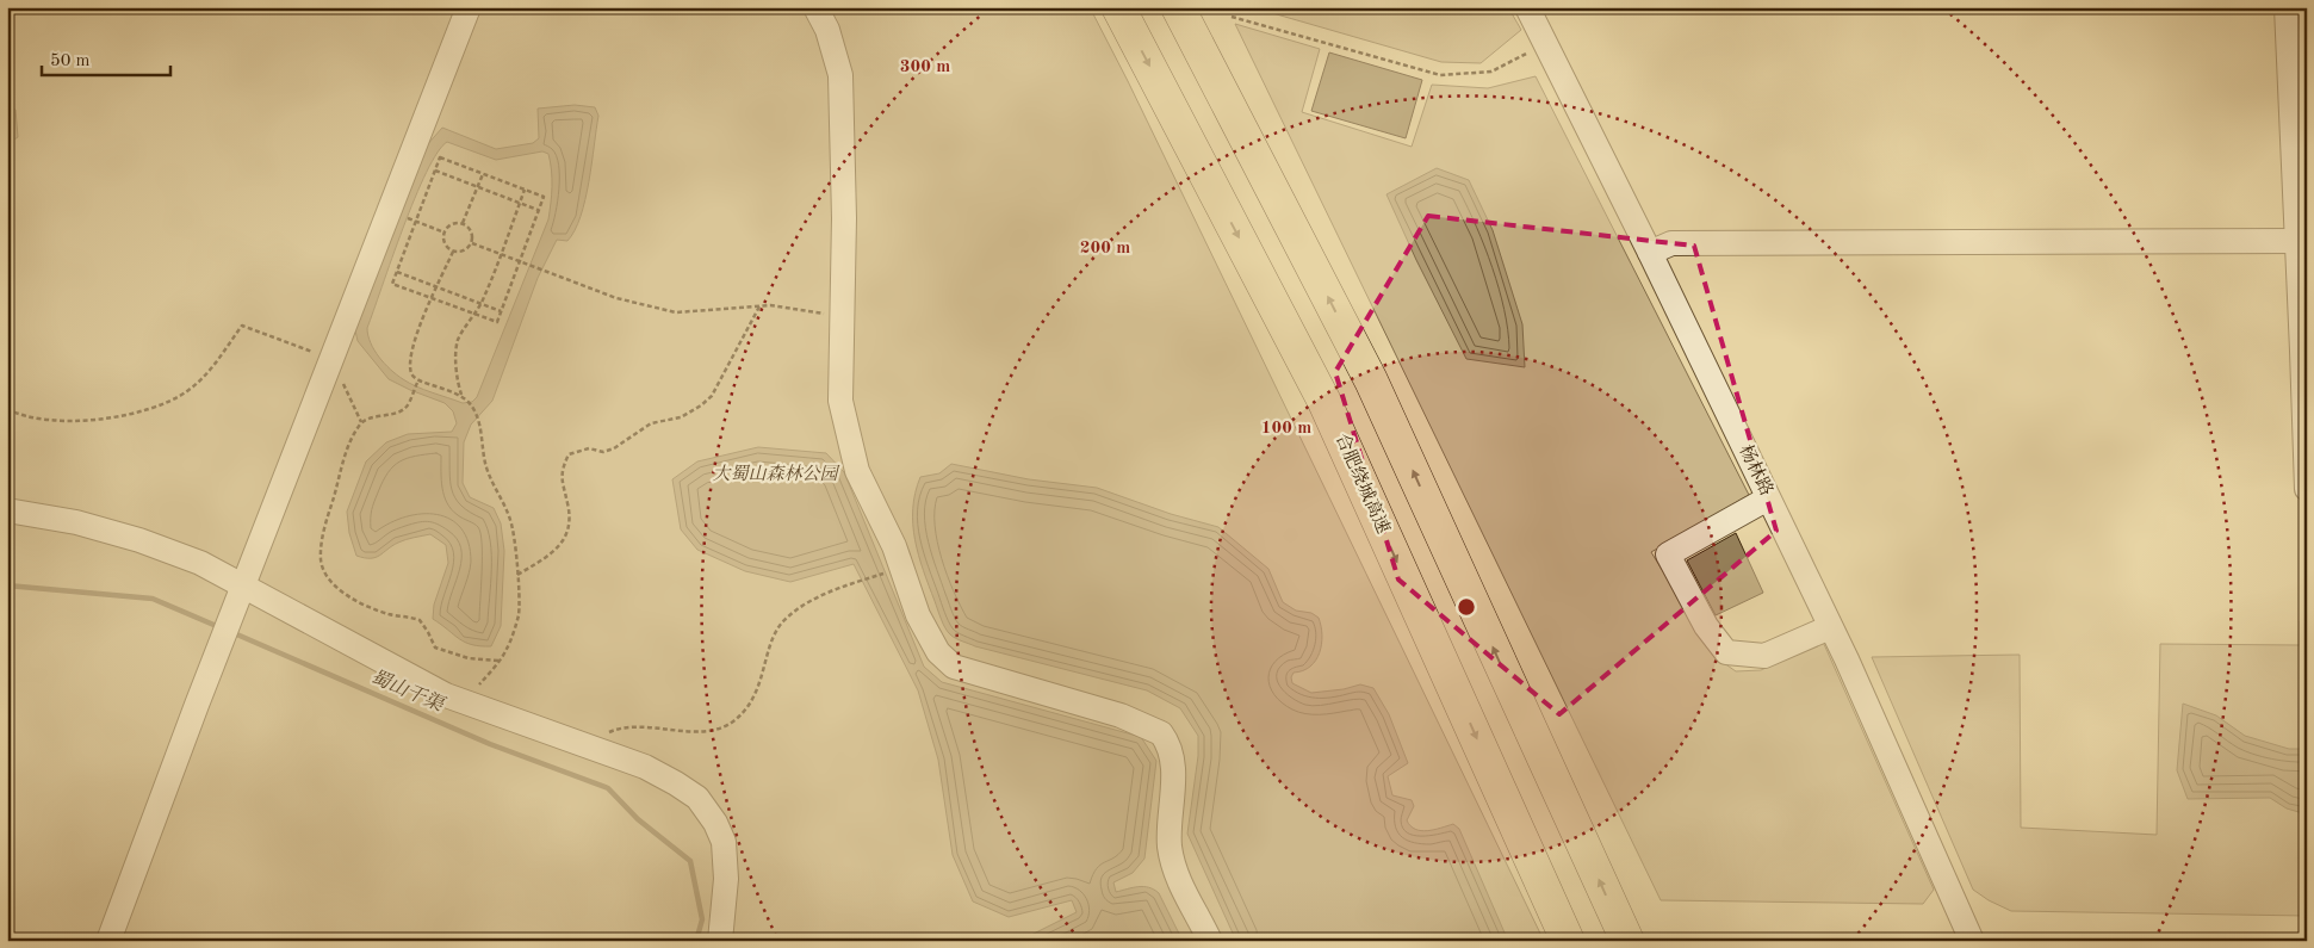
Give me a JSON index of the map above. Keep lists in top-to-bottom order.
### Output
{
  "streets": {
    "highway": ["合肥绕城高速"],
    "street": ["杨林路"]
  },
  "water": ["蜀山干渠"],
  "parks": ["大蜀山森林公园"],
  "scale_bar": "50 m",
  "rings": ["300 m", "200 m", "100 m"]
}
